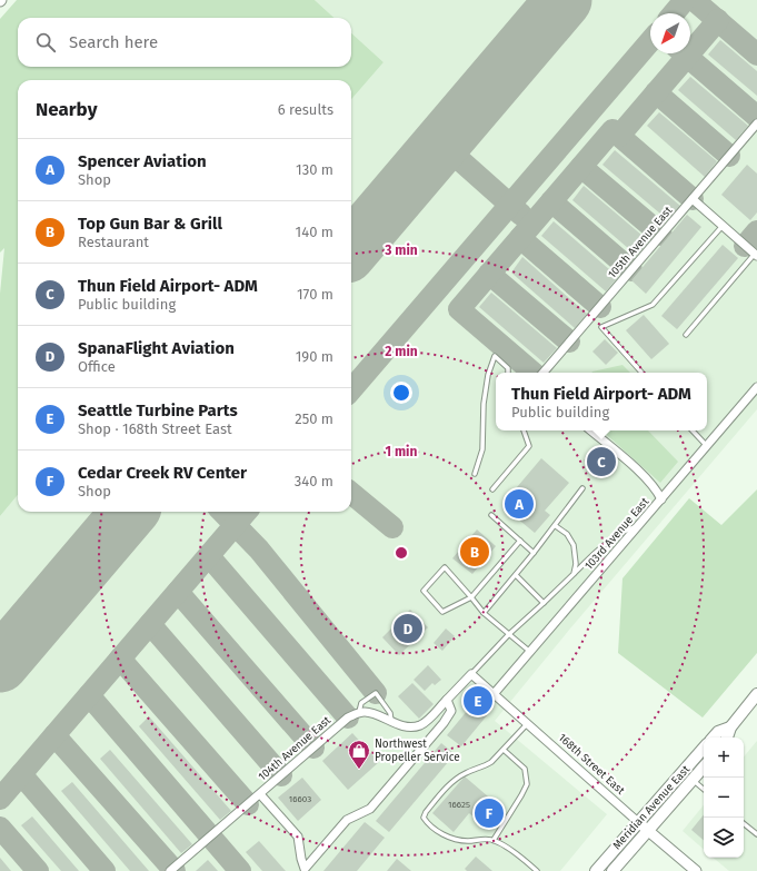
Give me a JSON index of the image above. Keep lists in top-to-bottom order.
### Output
{
  "streets": {
    "main road": ["Meridian Avenue East"],
    "street": [
      "105th Avenue East",
      "103rd Avenue East",
      "104th Avenue East",
      "168th Street East"
    ]
  },
  "crossings": [
    ["103rd Avenue East", "168th Street East"],
    ["168th Street East", "Meridian Avenue East"]
  ],
  "places": {
    "shop": ["Northwest Propeller Service"]
  },
  "house_numbers": ["16603", "16625"],
  "north": "bottom left",
  "page": {
    "search": "Search here",
    "heading": ["Nearby", "6 results"],
    "list": [
      {
        "mark": "A",
        "name": "Spencer Aviation",
        "note": "Shop",
        "value": "130 m"
      },
      {
        "mark": "B",
        "name": "Top Gun Bar & Grill",
        "note": "Restaurant",
        "value": "140 m"
      },
      {
        "mark": "C",
        "name": "Thun Field Airport- ADM",
        "note": "Public building",
        "value": "170 m"
      },
      {
        "mark": "D",
        "name": "SpanaFlight Aviation",
        "note": "Office",
        "value": "190 m"
      },
      {
        "mark": "E",
        "name": "Seattle Turbine Parts",
        "note": "Shop · 168th Street East",
        "value": "250 m"
      },
      {
        "mark": "F",
        "name": "Cedar Creek RV Center",
        "note": "Shop",
        "value": "340 m"
      }
    ],
    "popup": ["Thun Field Airport- ADM", "Public building"],
    "pins": [
      "C",
      "A",
      "B",
      "D",
      "E",
      "F"
    ],
    "map_buttons": ["+", "−"]
  },
  "rings": ["3 min", "2 min", "1 min"]
}
